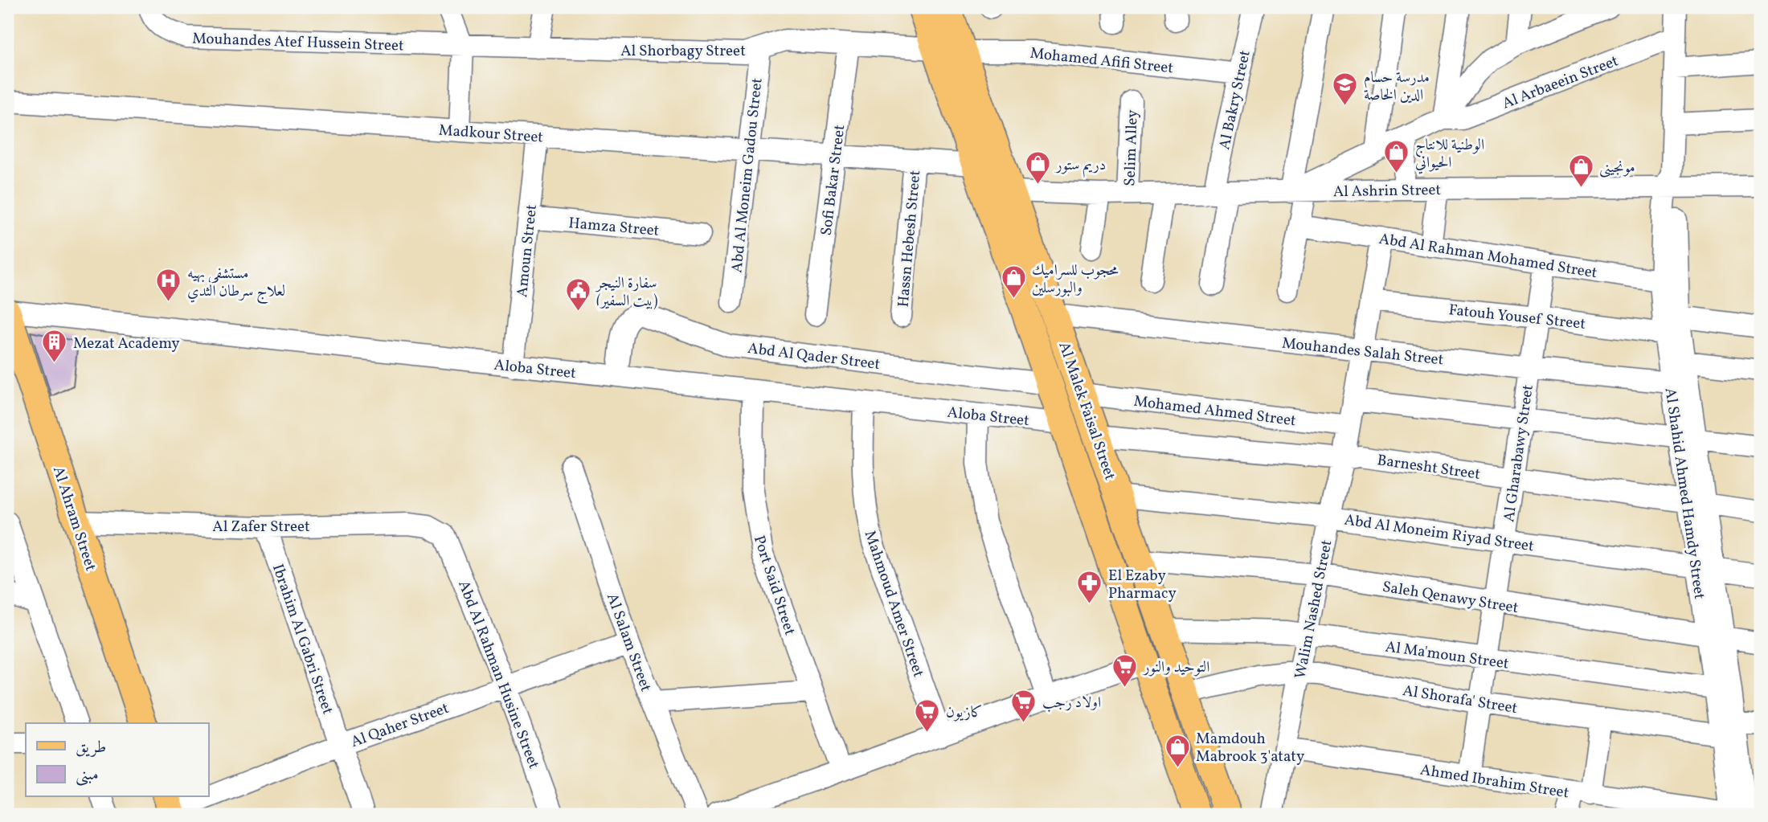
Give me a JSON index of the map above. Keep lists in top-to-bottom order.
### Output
{
  "streets": {
    "main road": ["Al Malek Faisal Street", "Al Ahram Street"],
    "street": [
      "Mouhandes Atef Hussein Street",
      "Al Shorbagy Street",
      "Mohamed Afifi Street",
      "Al Arbaeein Street",
      "Al Bakry Street",
      "Madkour Street",
      "Selim Alley",
      "Abd Al Moneim Gadou Street",
      "Sofi Bakar Street",
      "Al Ashrin Street",
      "Hamza Street",
      "Hassn Hebesh Street",
      "Amoun Street",
      "Abd Al Rahman Mohamed Street",
      "Fatouh Yousef Street",
      "Mouhandes Salah Street",
      "Abd Al Qader Street",
      "Aloba Street",
      "Mohamed Ahmed Street",
      "Al Gharabawy Street",
      "Barnesht Street",
      "Al Shahid Ahmed Hamdy Street",
      "Al Zafer Street",
      "Abd Al Moneim Riyad Street",
      "Port Said Street",
      "Saleh Qenawy Street",
      "Mahmoud Amer Street",
      "Walim Nashed Street",
      "Ibrahim Al Gabri Street",
      "Al Salam Street",
      "Al Ma'moun Street",
      "Abd Al Rahman Husine Street",
      "Al Shorafa' Street",
      "Al Qaher Street",
      "Ahmed Ibrahim Street"
    ]
  },
  "crossings": [
    ["Mouhandes Atef Hussein Street", "Al Shorbagy Street"],
    ["Al Shorbagy Street", "Abd Al Moneim Gadou Street"],
    ["Al Shorbagy Street", "Sofi Bakar Street"],
    ["Al Shorbagy Street", "Al Malek Faisal Street"],
    ["Mohamed Afifi Street", "Al Bakry Street"],
    ["Mohamed Afifi Street", "Al Malek Faisal Street"],
    ["Al Arbaeein Street", "Al Ashrin Street"],
    ["Al Arbaeein Street", "Al Shahid Ahmed Hamdy Street"],
    ["Al Bakry Street", "Al Ashrin Street"],
    ["Madkour Street", "Abd Al Moneim Gadou Street"],
    ["Madkour Street", "Sofi Bakar Street"],
    ["Madkour Street", "Hassn Hebesh Street"],
    ["Madkour Street", "Amoun Street"],
    ["Madkour Street", "Al Malek Faisal Street"],
    ["Selim Alley", "Al Ashrin Street"],
    ["Al Ashrin Street", "Al Malek Faisal Street"],
    ["Al Ashrin Street", "Al Shahid Ahmed Hamdy Street"],
    ["Hamza Street", "Amoun Street"],
    ["Amoun Street", "Aloba Street"],
    ["Abd Al Rahman Mohamed Street", "Al Gharabawy Street"],
    ["Abd Al Rahman Mohamed Street", "Al Shahid Ahmed Hamdy Street"],
    ["Abd Al Rahman Mohamed Street", "Walim Nashed Street"],
    ["Fatouh Yousef Street", "Al Gharabawy Street"],
    ["Fatouh Yousef Street", "Al Shahid Ahmed Hamdy Street"],
    ["Fatouh Yousef Street", "Walim Nashed Street"],
    ["Mouhandes Salah Street", "Al Malek Faisal Street"],
    ["Mouhandes Salah Street", "Al Gharabawy Street"],
    ["Mouhandes Salah Street", "Al Shahid Ahmed Hamdy Street"],
    ["Mouhandes Salah Street", "Walim Nashed Street"],
    ["Abd Al Qader Street", "Al Malek Faisal Street"],
    ["Aloba Street", "Al Malek Faisal Street"],
    ["Aloba Street", "Al Ahram Street"],
    ["Aloba Street", "Port Said Street"],
    ["Aloba Street", "Mahmoud Amer Street"],
    ["Mohamed Ahmed Street", "Al Malek Faisal Street"],
    ["Mohamed Ahmed Street", "Walim Nashed Street"],
    ["Al Malek Faisal Street", "Barnesht Street"],
    ["Al Malek Faisal Street", "Abd Al Moneim Riyad Street"],
    ["Al Malek Faisal Street", "Saleh Qenawy Street"],
    ["Al Malek Faisal Street", "Al Ma'moun Street"],
    ["Al Malek Faisal Street", "Al Shorafa' Street"],
    ["Al Gharabawy Street", "Barnesht Street"],
    ["Al Gharabawy Street", "Abd Al Moneim Riyad Street"],
    ["Al Gharabawy Street", "Saleh Qenawy Street"],
    ["Al Gharabawy Street", "Al Ma'moun Street"],
    ["Al Gharabawy Street", "Al Shorafa' Street"],
    ["Al Gharabawy Street", "Ahmed Ibrahim Street"],
    ["Barnesht Street", "Al Shahid Ahmed Hamdy Street"],
    ["Barnesht Street", "Walim Nashed Street"],
    ["Al Shahid Ahmed Hamdy Street", "Abd Al Moneim Riyad Street"],
    ["Al Shahid Ahmed Hamdy Street", "Saleh Qenawy Street"],
    ["Al Shahid Ahmed Hamdy Street", "Al Ma'moun Street"],
    ["Al Shahid Ahmed Hamdy Street", "Al Shorafa' Street"],
    ["Al Shahid Ahmed Hamdy Street", "Ahmed Ibrahim Street"],
    ["Al Ahram Street", "Al Zafer Street"],
    ["Al Zafer Street", "Ibrahim Al Gabri Street"],
    ["Al Zafer Street", "Abd Al Rahman Husine Street"],
    ["Abd Al Moneim Riyad Street", "Walim Nashed Street"],
    ["Saleh Qenawy Street", "Walim Nashed Street"],
    ["Walim Nashed Street", "Al Ma'moun Street"],
    ["Walim Nashed Street", "Al Shorafa' Street"],
    ["Walim Nashed Street", "Ahmed Ibrahim Street"],
    ["Ibrahim Al Gabri Street", "Al Qaher Street"],
    ["Al Salam Street", "Al Qaher Street"],
    ["Abd Al Rahman Husine Street", "Al Qaher Street"]
  ],
  "places": {
    "school or university": ["مدرسة حسام الدين الخاصة"],
    "shop": [
      "الوطنية للانتاج الحيواني",
      "دريم ستور",
      "مونجينى",
      "محجوب للسراميك والبورسلين",
      "Mamdouh Mabrook 3'ataty"
    ],
    "hospital": ["مستشفى بهيه لعلاج سرطان الثدي"],
    "public building": ["سفارة النيجر (بيت السفير)"],
    "building": ["Mezat Academy"],
    "pharmacy": ["El Ezaby Pharmacy"],
    "supermarket": ["التوحيد والنور", "اولاد رجب", "كازيون"]
  },
  "legend": ["طريق", "مبنى"]
}
